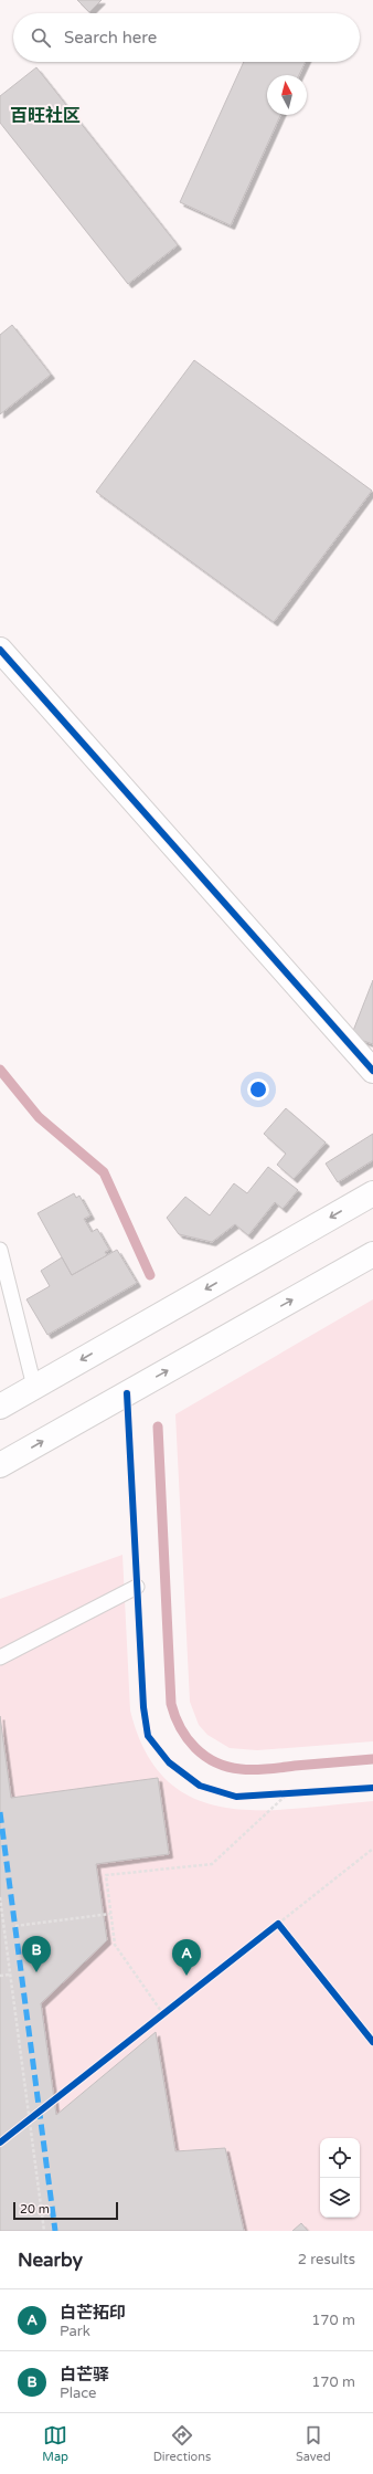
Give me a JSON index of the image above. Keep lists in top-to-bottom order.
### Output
{
  "districts": ["百旺社区"],
  "scale_bar": "20 m",
  "north": "top",
  "page": {
    "search": "Search here",
    "pins": ["B", "A"],
    "scale": "20 m",
    "heading": ["Nearby", "2 results"],
    "list": [
      {
        "mark": "A",
        "name": "白芒拓印",
        "note": "Park",
        "value": "170 m"
      },
      {
        "mark": "B",
        "name": "白芒驿",
        "note": "Place",
        "value": "170 m"
      }
    ],
    "nav": ["Map", "Directions", "Saved"]
  }
}
